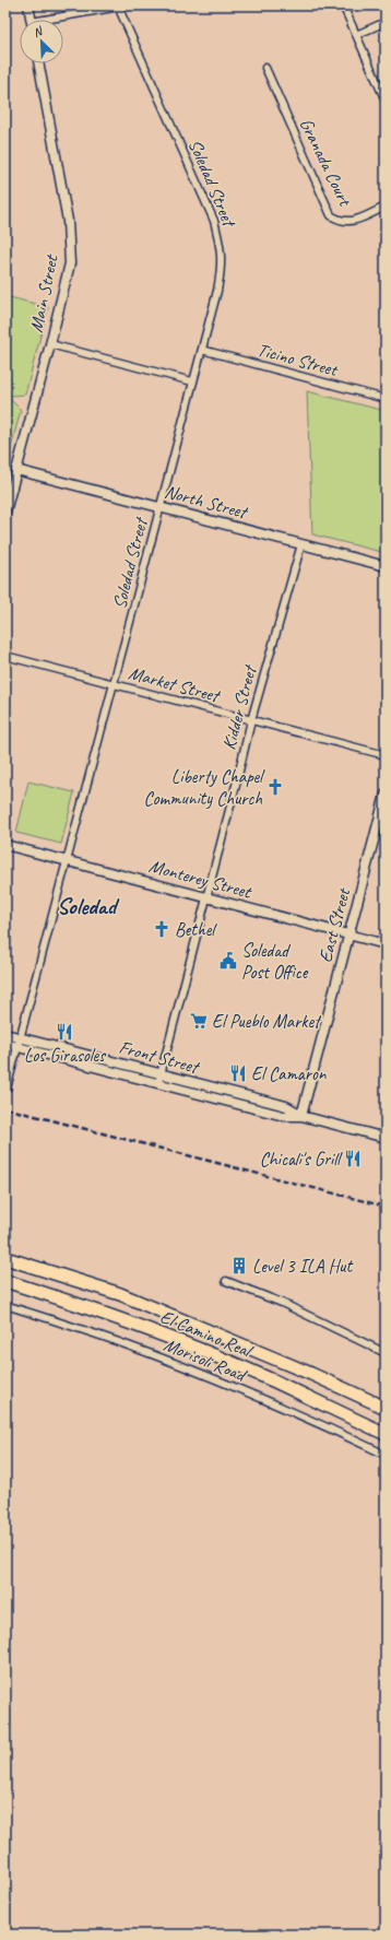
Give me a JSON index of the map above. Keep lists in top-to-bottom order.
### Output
{
  "streets": {
    "highway": ["El Camino Real"],
    "street": [
      "Granada Court",
      "Soledad Street",
      "Main Street",
      "Ticino Street",
      "North Street",
      "Market Street",
      "Kidder Street",
      "Monterey Street",
      "East Street",
      "Front Street",
      "Morisoli Road"
    ]
  },
  "crossings": [
    ["Soledad Street", "Ticino Street"],
    ["Soledad Street", "North Street"],
    ["Soledad Street", "Market Street"],
    ["Soledad Street", "Monterey Street"],
    ["Soledad Street", "Front Street"],
    ["Main Street", "North Street"],
    ["North Street", "Kidder Street"],
    ["Market Street", "Kidder Street"],
    ["Kidder Street", "Monterey Street"],
    ["Kidder Street", "Front Street"],
    ["Monterey Street", "East Street"],
    ["East Street", "Front Street"]
  ],
  "districts": ["Soledad"],
  "places": {
    "church": ["Liberty Chapel Community Church", "Bethel"],
    "public building": ["Soledad Post Office"],
    "supermarket": ["El Pueblo Market"],
    "restaurant": ["Los Girasoles", "El Camaron", "Chicali's Grill"],
    "building": ["Level 3 ILA Hut"]
  },
  "north": "top left"
}
